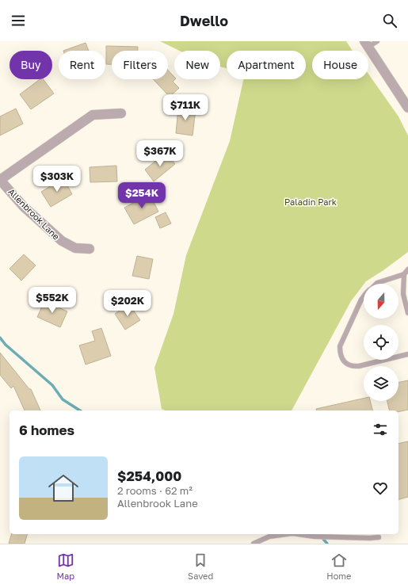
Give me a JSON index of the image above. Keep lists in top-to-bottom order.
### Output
{
  "streets": {
    "street": ["Allenbrook Lane"]
  },
  "parks": ["Paladin Park"],
  "north": "bottom",
  "page": {
    "header": "Dwello",
    "chip": [
      "Buy",
      "Rent",
      "Filters",
      "New",
      "Apartment",
      "House"
    ],
    "price": [
      "$711K",
      "$367K",
      "$303K",
      "$254K",
      "$552K",
      "$202K"
    ],
    "heading": "6 homes",
    "list": [
      {
        "name": "$254,000",
        "note": "2 rooms · 62 m² · Allenbrook Lane"
      }
    ],
    "tabs": ["Map", "Saved", "Home"]
  }
}
